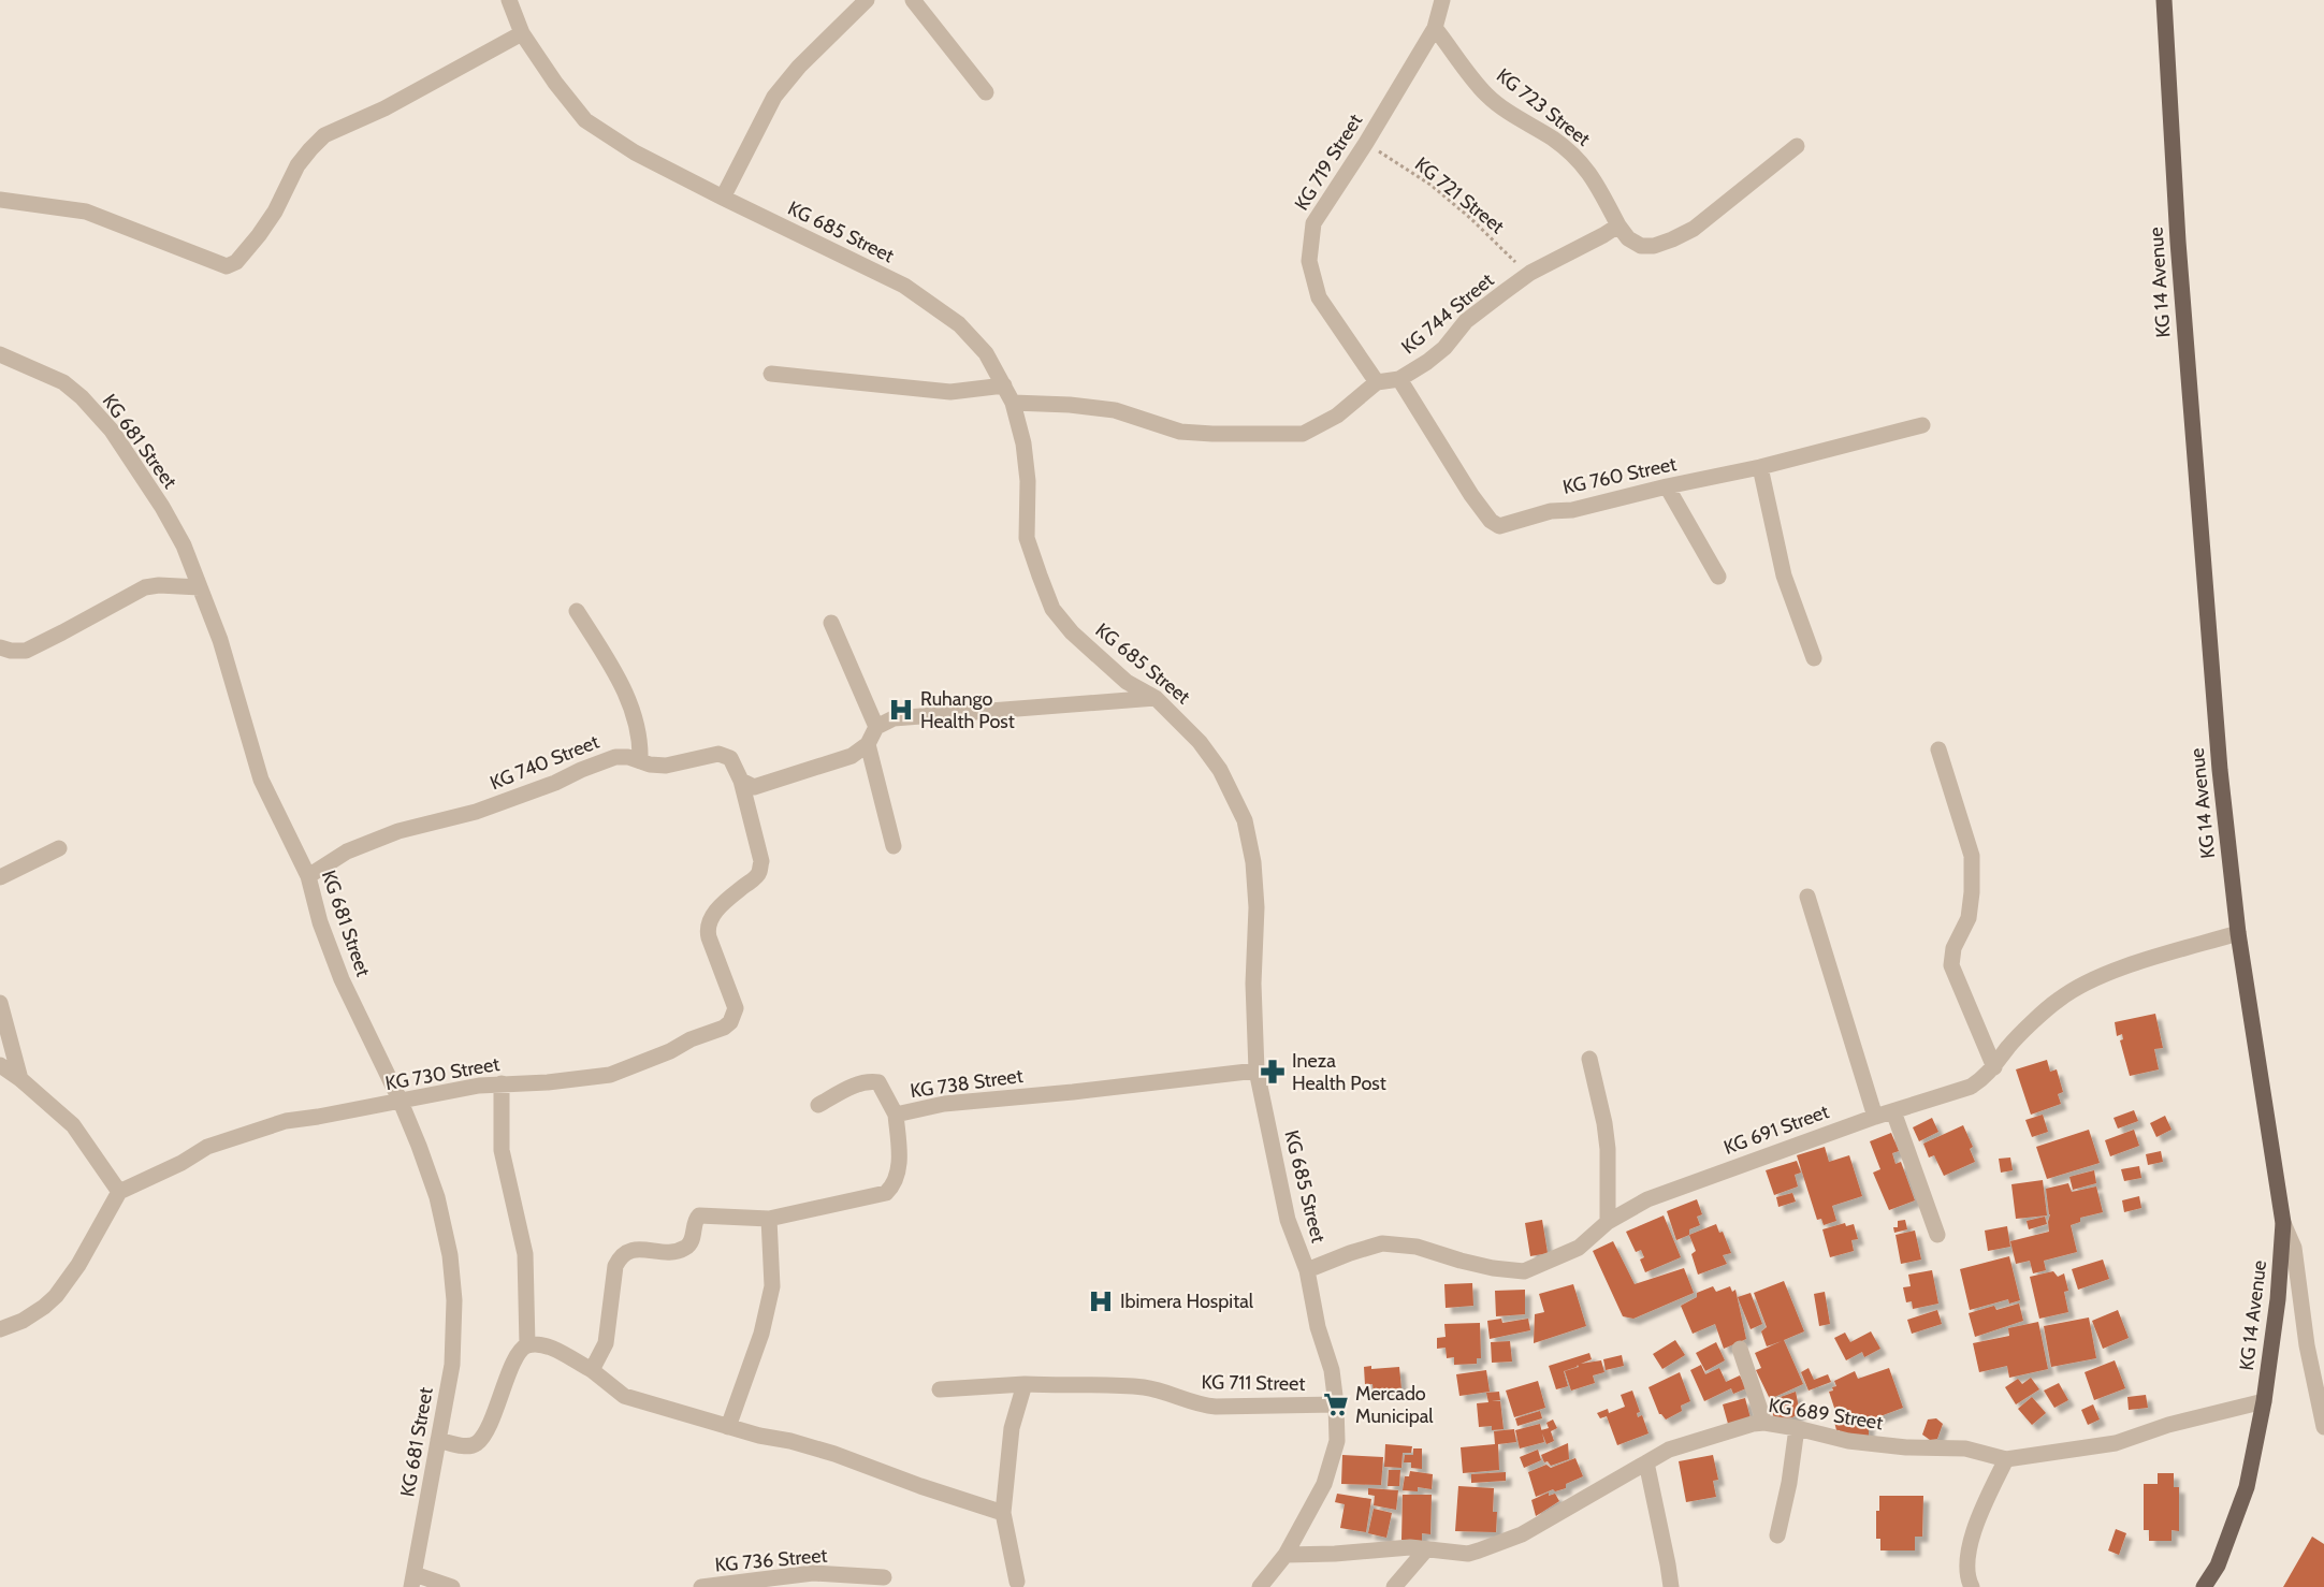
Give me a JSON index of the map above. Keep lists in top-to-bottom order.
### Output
{
  "streets": {
    "main road": ["KG 14 Avenue"],
    "street": [
      "KG 723 Street",
      "KG 719 Street",
      "KG 685 Street",
      "KG 744 Street",
      "KG 681 Street",
      "KG 760 Street",
      "KG 740 Street",
      "KG 730 Street",
      "KG 738 Street",
      "KG 691 Street",
      "KG 711 Street",
      "KG 689 Street",
      "KG 736 Street"
    ],
    "path": ["KG 721 Street"]
  },
  "crossings": [
    ["KG 723 Street", "KG 719 Street"],
    ["KG 723 Street", "KG 744 Street"],
    ["KG 719 Street", "KG 721 Street"],
    ["KG 719 Street", "KG 744 Street"],
    ["KG 721 Street", "KG 744 Street"],
    ["KG 685 Street", "KG 738 Street"],
    ["KG 685 Street", "KG 691 Street"],
    ["KG 685 Street", "KG 711 Street"],
    ["KG 685 Street", "KG 689 Street"],
    ["KG 14 Avenue", "KG 691 Street"],
    ["KG 14 Avenue", "KG 689 Street"],
    ["KG 744 Street", "KG 760 Street"],
    ["KG 681 Street", "KG 740 Street"],
    ["KG 681 Street", "KG 730 Street"],
    ["KG 740 Street", "KG 730 Street"]
  ],
  "places": {
    "hospital": ["Ruhango Health Post", "Ibimera Hospital"],
    "pharmacy": ["Ineza Health Post"],
    "supermarket": ["Mercado Municipal"]
  }
}
